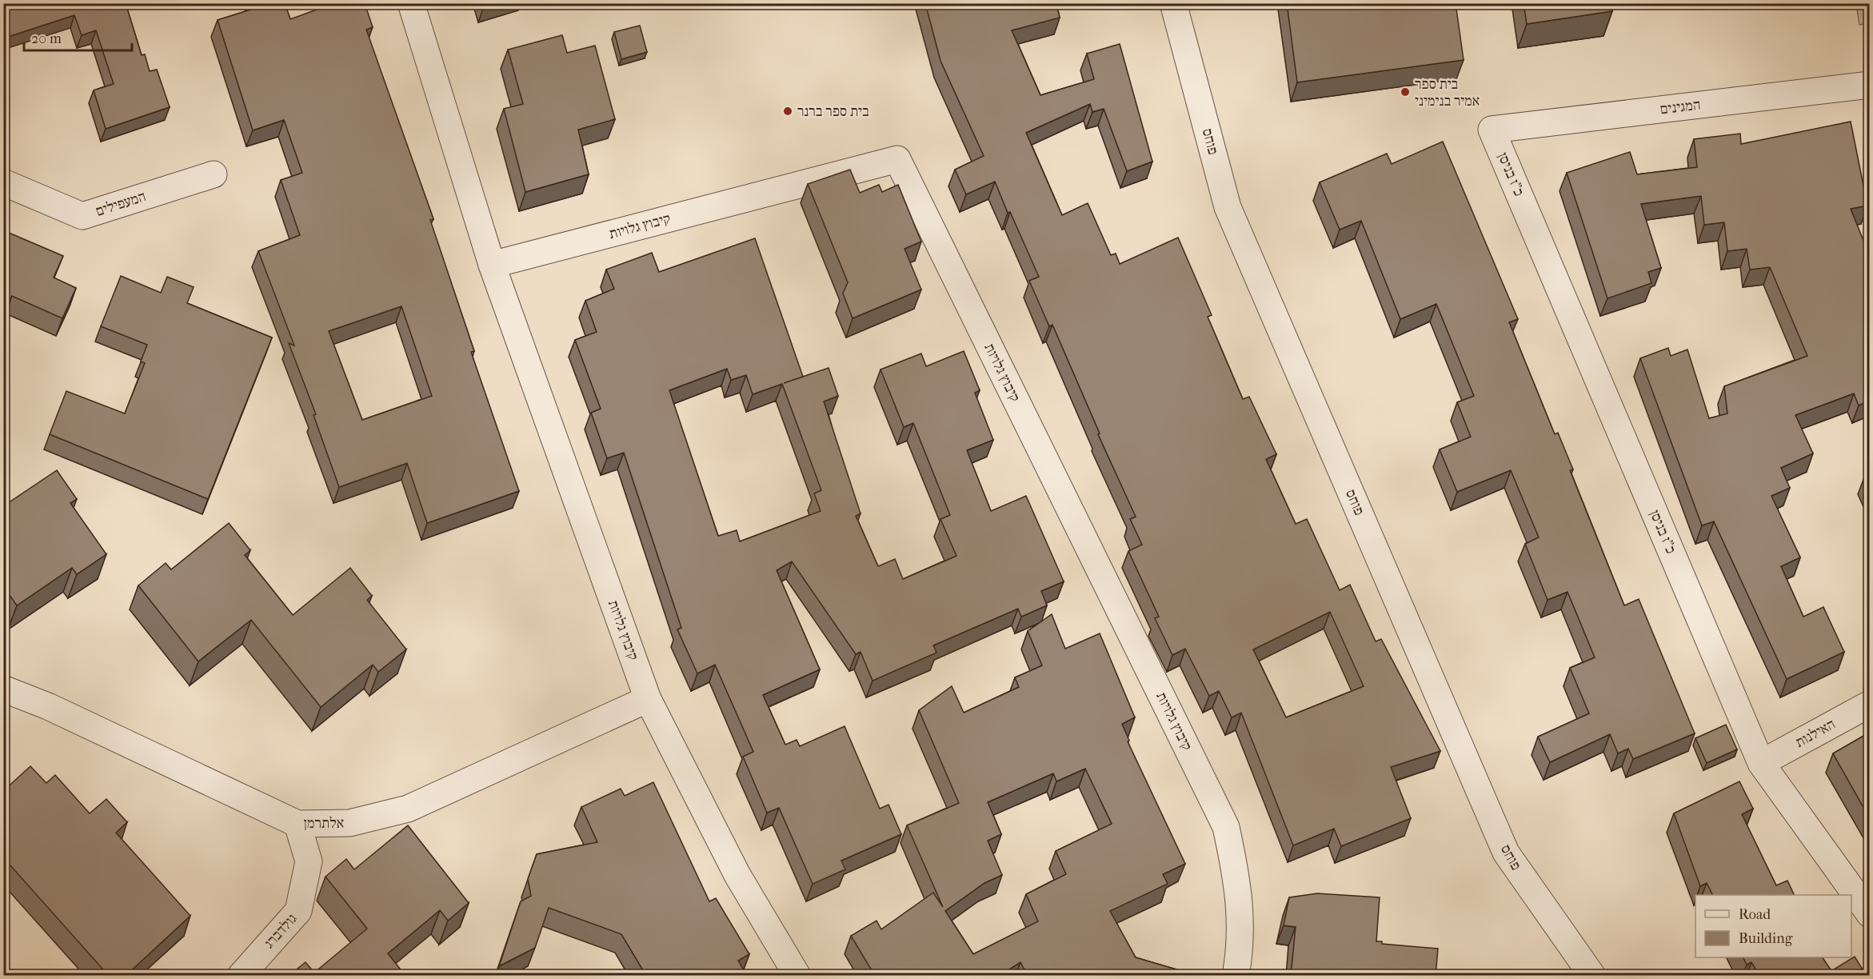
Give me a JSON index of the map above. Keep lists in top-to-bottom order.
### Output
{
  "streets": {
    "street": [
      "המגינים",
      "פוחס",
      "כ\"ז בניסן",
      "המעפילים",
      "קיבוץ גלויות",
      "האילנות",
      "אלתרמן",
      "גולדברג"
    ]
  },
  "crossings": [
    ["המגינים", "כ\"ז בניסן"],
    ["כ\"ז בניסן", "האילנות"],
    ["קיבוץ גלויות", "אלתרמן"],
    ["אלתרמן", "גולדברג"]
  ],
  "places": ["בית ספר אמיר בנימיני", "בית ספר ברנר"],
  "legend": ["Road", "Building"],
  "scale_bar": "20 m"
}
